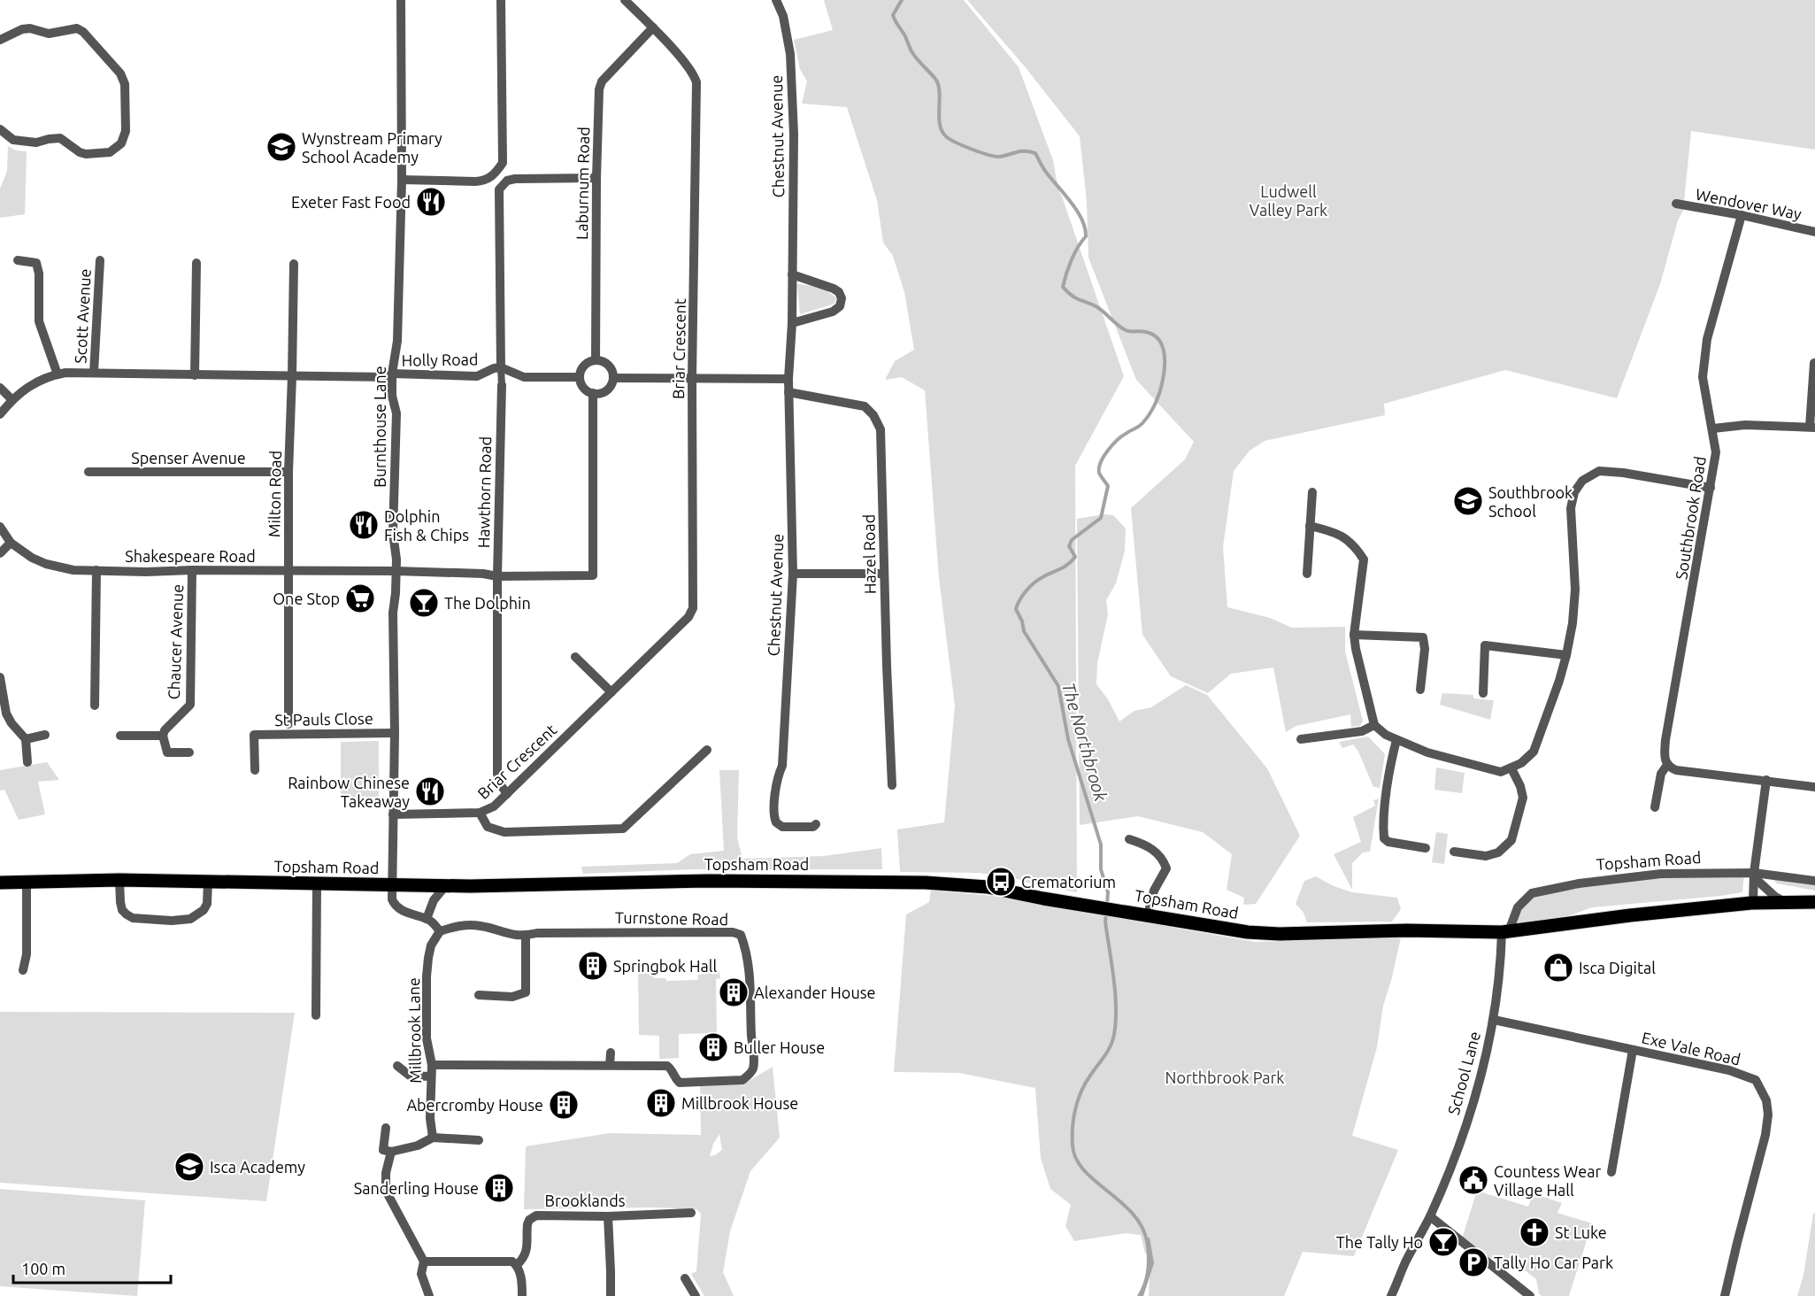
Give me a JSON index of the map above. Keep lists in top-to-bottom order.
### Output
{
  "streets": {
    "main road": ["Topsham Road"],
    "street": [
      "Chestnut Avenue",
      "Laburnum Road",
      "Wendover Way",
      "Scott Avenue",
      "Briar Crescent",
      "Holly Road",
      "Burnthouse Lane",
      "Spenser Avenue",
      "Hawthorn Road",
      "Milton Road",
      "Southbrook Road",
      "Hazel Road",
      "Shakespeare Road",
      "Chaucer Avenue",
      "St Pauls Close",
      "Turnstone Road",
      "Millbrook Lane",
      "Exe Vale Road",
      "School Lane",
      "Brooklands"
    ]
  },
  "crossings": [
    ["Chestnut Avenue", "Hazel Road"],
    ["Laburnum Road", "Briar Crescent"],
    ["Laburnum Road", "Holly Road"],
    ["Laburnum Road", "Hawthorn Road"],
    ["Laburnum Road", "Shakespeare Road"],
    ["Wendover Way", "Southbrook Road"],
    ["Briar Crescent", "Burnthouse Lane"],
    ["Briar Crescent", "Hawthorn Road"],
    ["Holly Road", "Burnthouse Lane"],
    ["Holly Road", "Hawthorn Road"],
    ["Holly Road", "Shakespeare Road"],
    ["Burnthouse Lane", "Shakespeare Road"],
    ["Burnthouse Lane", "St Pauls Close"],
    ["Burnthouse Lane", "Topsham Road"],
    ["Spenser Avenue", "Milton Road"],
    ["Hawthorn Road", "Shakespeare Road"],
    ["Milton Road", "Shakespeare Road"],
    ["Shakespeare Road", "Chaucer Avenue"],
    ["Topsham Road", "School Lane"],
    ["Turnstone Road", "Millbrook Lane"],
    ["Exe Vale Road", "School Lane"]
  ],
  "water": ["The Northbrook"],
  "parks": ["Ludwell Valley Park", "Northbrook Park"],
  "places": {
    "school or university": ["Wynstream Primary School Academy", "Southbrook School", "Isca Academy"],
    "restaurant": ["Exeter Fast Food", "Dolphin Fish & Chips", "Rainbow Chinese Takeaway"],
    "supermarket": ["One Stop"],
    "bar": ["The Dolphin", "The Tally Ho"],
    "bus stop": ["Crematorium"],
    "building": [
      "Springbok Hall",
      "Alexander House",
      "Buller House",
      "Millbrook House",
      "Abercromby House",
      "Sanderling House"
    ],
    "shop": ["Isca Digital"],
    "public building": ["Countess Wear Village Hall"],
    "church": ["St Luke"],
    "parking": ["Tally Ho Car Park"]
  },
  "scale_bar": "100 m"
}
